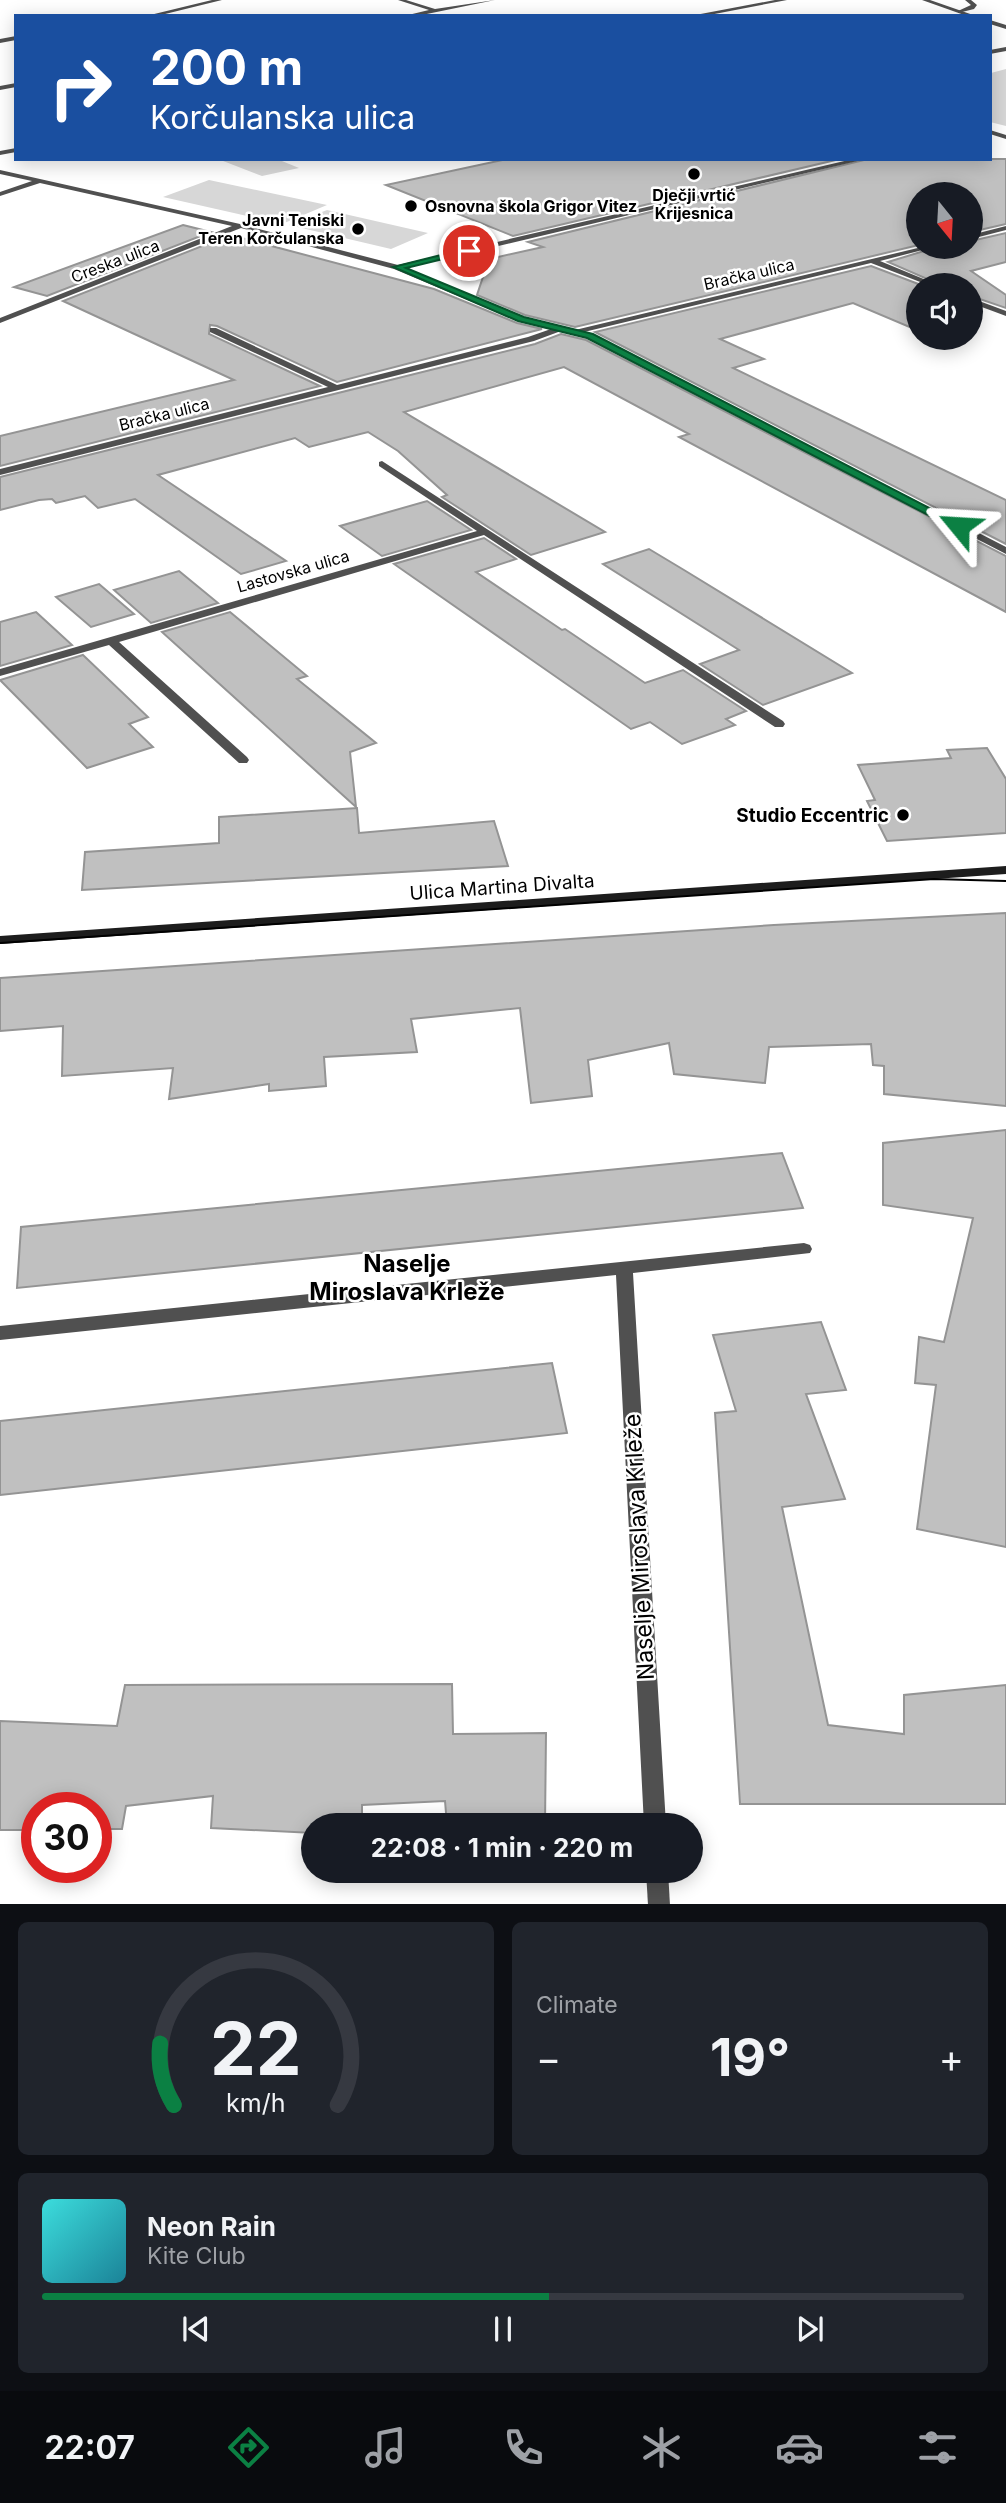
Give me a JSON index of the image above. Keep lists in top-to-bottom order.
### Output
{
  "streets": {
    "street": [
      "Creska ulica",
      "Bračka ulica",
      "Lastovska ulica",
      "Ulica Martina Divalta",
      "Naselje Miroslava Krleže"
    ]
  },
  "districts": ["Naselje Miroslava Krleže"],
  "places": [
    "Dječji vrtić Krijesnica",
    "Osnovna škola Grigor Vitez",
    "Javni Teniski Teren Korčulanska",
    "Studio Eccentric"
  ],
  "north": "bottom",
  "page": {
    "turn": ["200 m", "Korčulanska ulica"],
    "limit": "30",
    "trip": "22:08 · 1 min · 220 m",
    "tile": "Climate",
    "heat": ["−", "19°", "+"],
    "song": ["Neon Rain", "Kite Club"],
    "tabs": "22:07",
    "gauge": ["22", "km/h"]
  }
}
